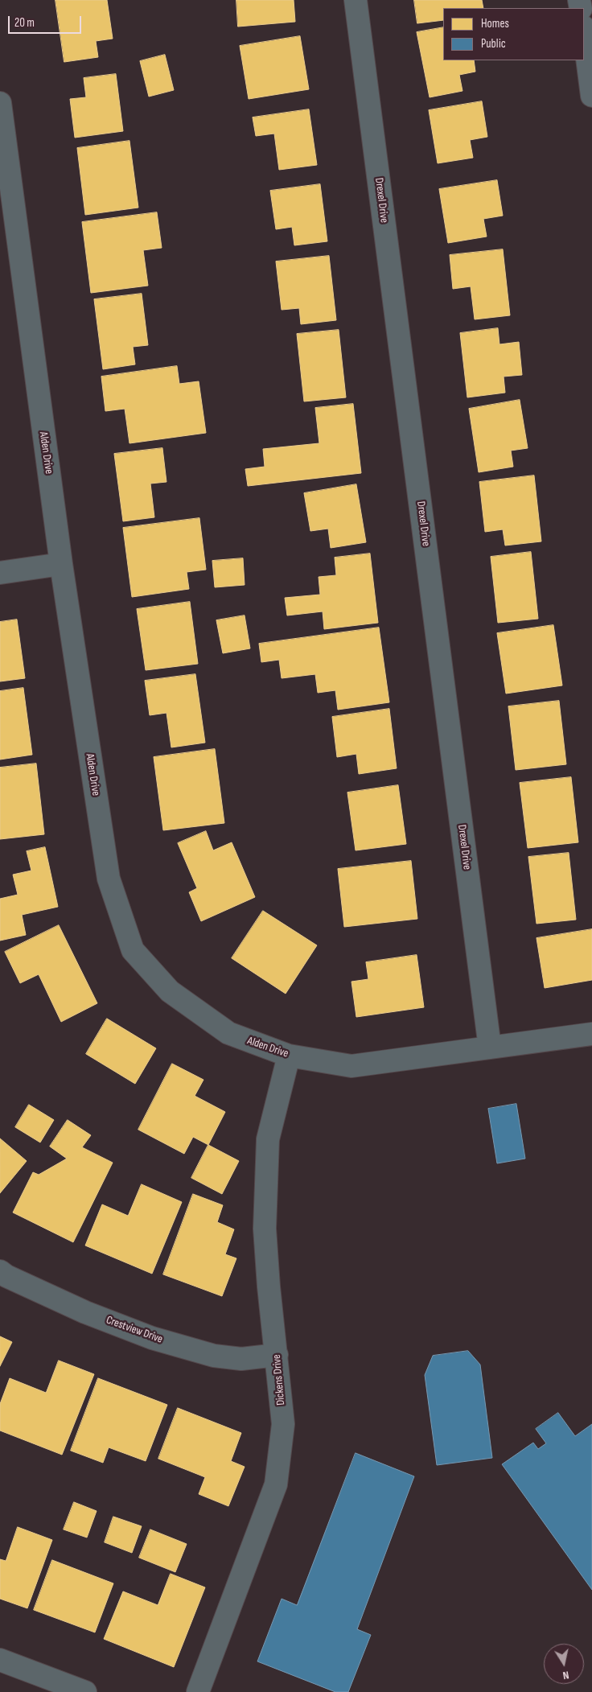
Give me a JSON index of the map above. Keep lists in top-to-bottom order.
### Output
{
  "streets": {
    "street": [
      "Drexel Drive",
      "Alden Drive",
      "Crestview Drive",
      "Dickens Drive"
    ]
  },
  "crossings": [
    ["Drexel Drive", "Alden Drive"],
    ["Alden Drive", "Dickens Drive"],
    ["Crestview Drive", "Dickens Drive"]
  ],
  "legend": ["Homes", "Public"],
  "scale_bar": "20 m",
  "north": "bottom"
}
